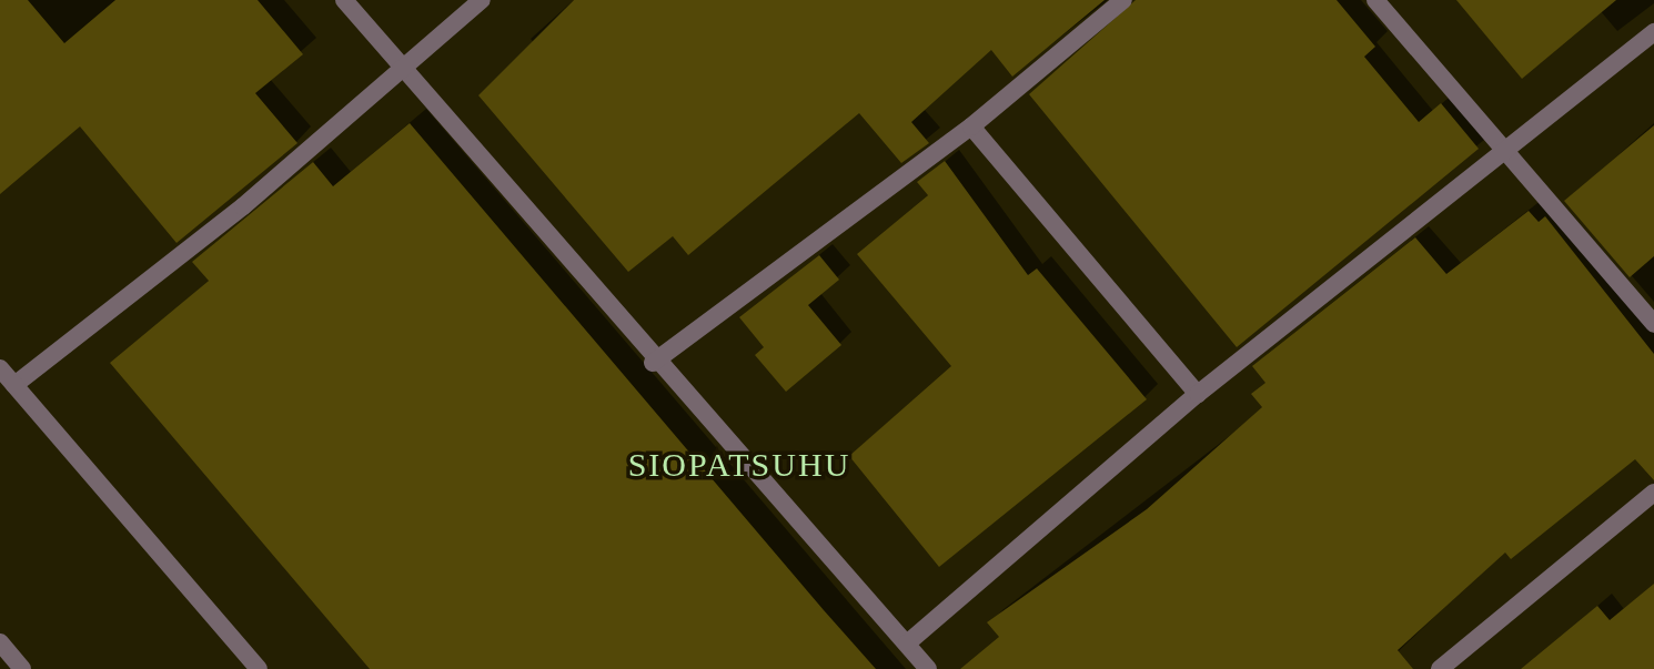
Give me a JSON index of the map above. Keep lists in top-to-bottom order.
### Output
{
  "districts": ["SIOPATSUHU"]
}
